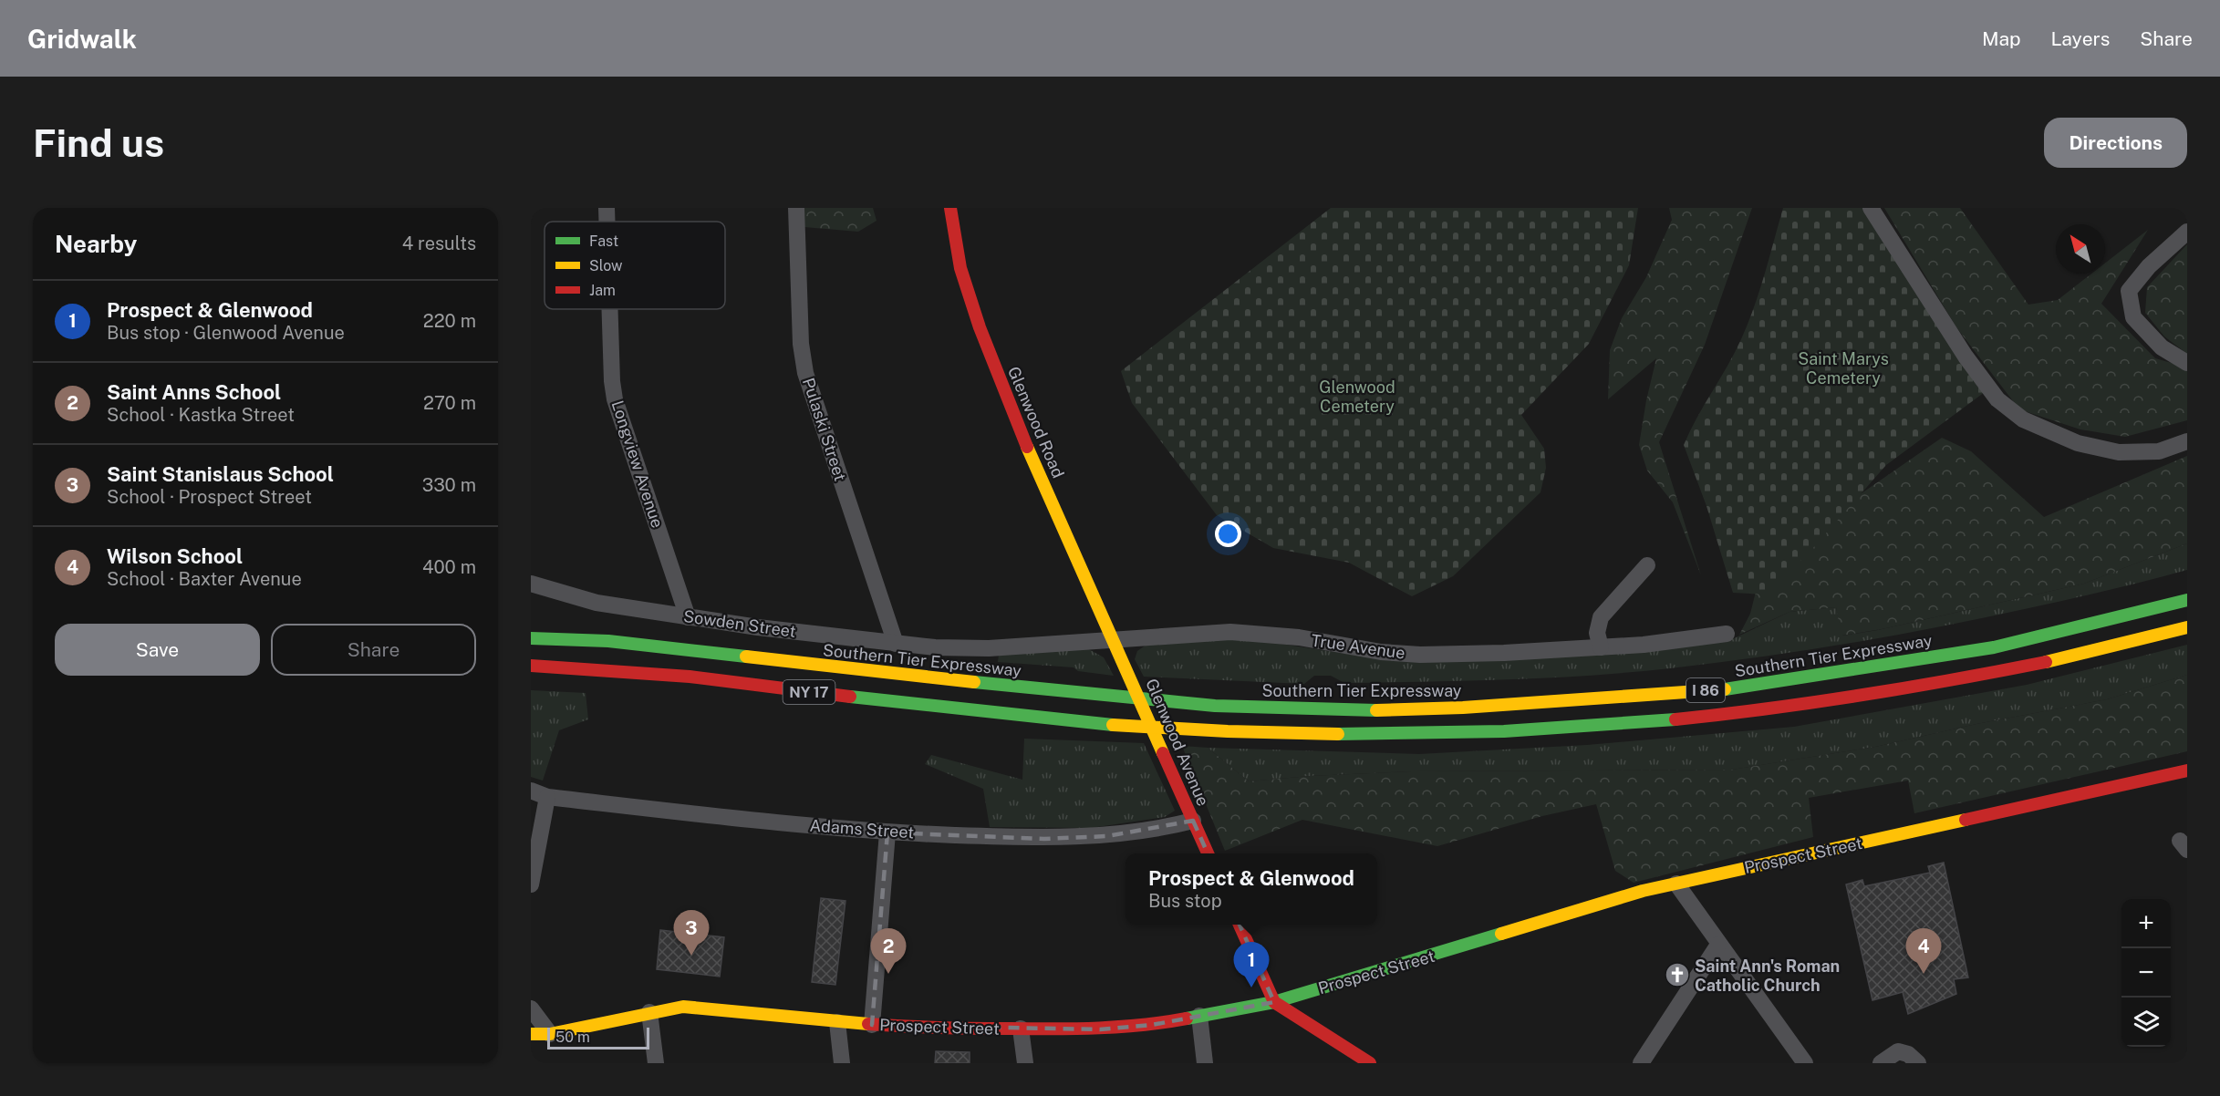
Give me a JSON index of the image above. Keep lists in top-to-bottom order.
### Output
{
  "streets": {
    "main road": [
      "Glenwood Road",
      "Southern Tier Expressway",
      "I 86",
      "NY 17",
      "Glenwood Avenue",
      "Prospect Street"
    ],
    "street": [
      "Pulaski Street",
      "Longview Avenue",
      "Sowden Street",
      "True Avenue",
      "Adams Street"
    ]
  },
  "crossings": [
    ["Glenwood Road", "Sowden Street"],
    ["Glenwood Road", "True Avenue"],
    ["Glenwood Road", "Glenwood Avenue"],
    ["Pulaski Street", "Sowden Street"],
    ["Longview Avenue", "Sowden Street"],
    ["Sowden Street", "True Avenue"],
    ["Sowden Street", "Glenwood Avenue"],
    ["True Avenue", "Glenwood Avenue"],
    ["I 86", "NY 17"],
    ["Glenwood Avenue", "Adams Street"]
  ],
  "parks": ["Saint Marys Cemetery", "Glenwood Cemetery"],
  "places": {
    "church": ["Saint Ann's Roman Catholic Church"]
  },
  "legend": ["Fast", "Slow", "Jam"],
  "scale_bar": "50 m",
  "north": "top left",
  "page": {
    "header": "Gridwalk",
    "nav": ["Map", "Layers", "Share"],
    "buttons": [
      "Directions",
      ["Save", "Share"]
    ],
    "title": "Find us",
    "heading": ["Nearby", "4 results"],
    "list": [
      {
        "mark": "1",
        "name": "Prospect & Glenwood",
        "note": "Bus stop · Glenwood Avenue",
        "value": "220 m"
      },
      {
        "mark": "2",
        "name": "Saint Anns School",
        "note": "School · Kastka Street",
        "value": "270 m"
      },
      {
        "mark": "3",
        "name": "Saint Stanislaus School",
        "note": "School · Prospect Street",
        "value": "330 m"
      },
      {
        "mark": "4",
        "name": "Wilson School",
        "note": "School · Baxter Avenue",
        "value": "400 m"
      }
    ],
    "popup": ["Prospect & Glenwood", "Bus stop"],
    "map_buttons": ["+", "−"],
    "pins": [
      "3",
      "2",
      "4",
      "1"
    ],
    "scale": "50 m"
  }
}
